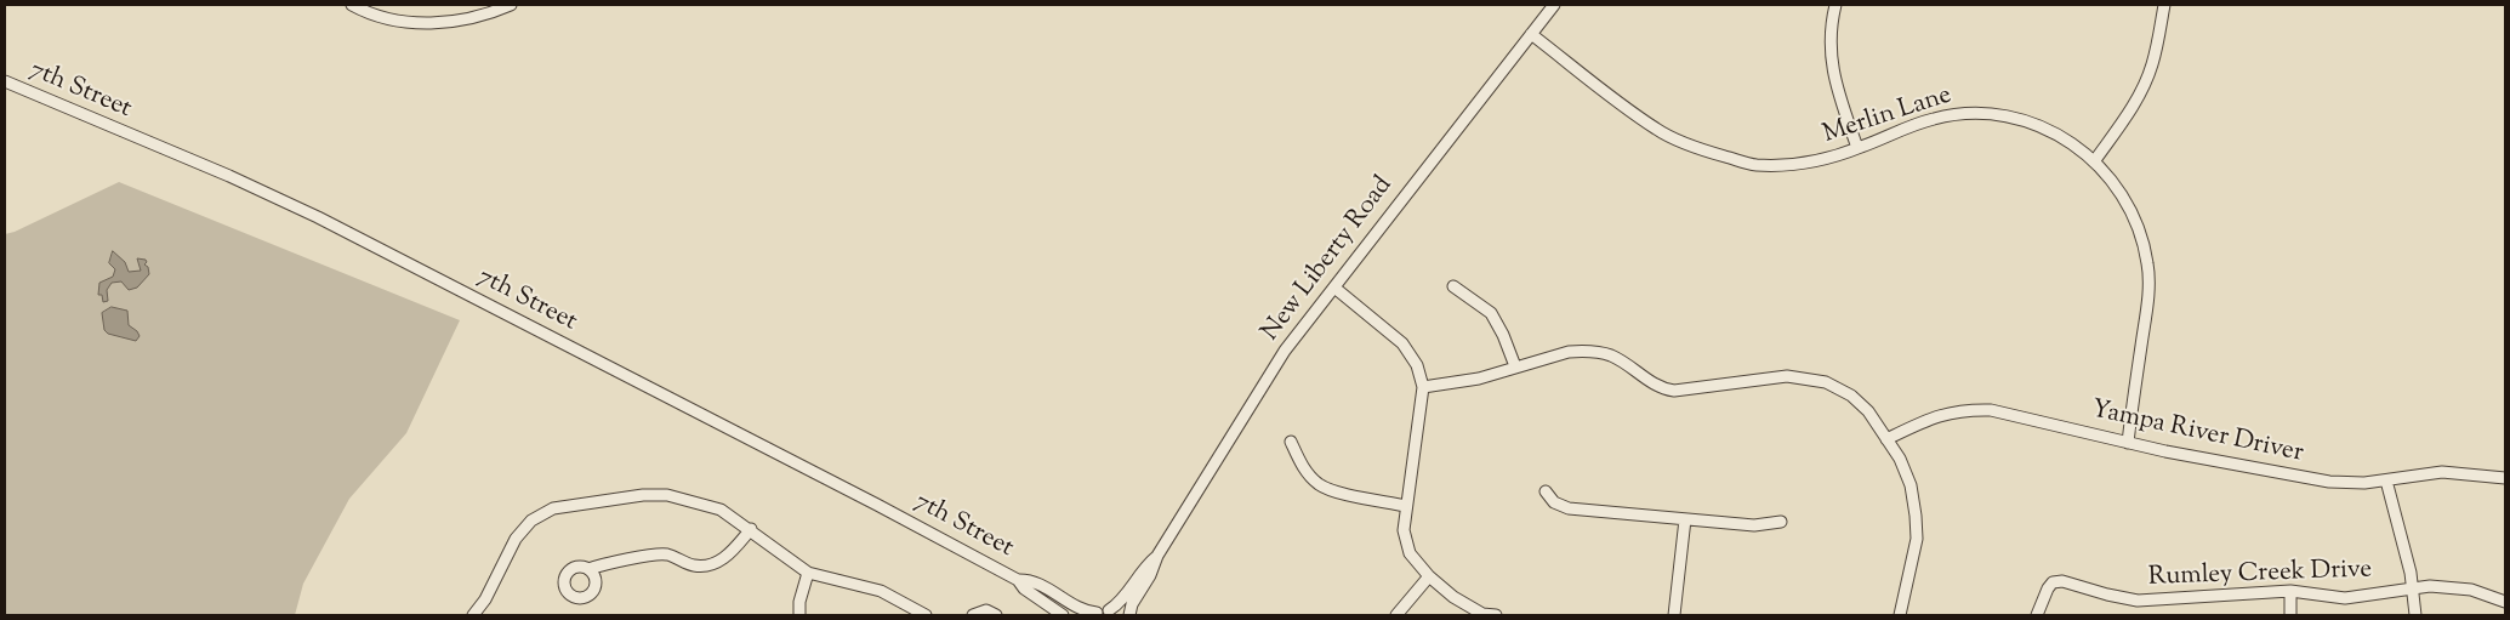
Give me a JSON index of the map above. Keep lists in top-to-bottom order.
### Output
{
  "streets": {
    "street": [
      "7th Street",
      "Merlin Lane",
      "New Liberty Road",
      "Yampa River Driver",
      "Rumley Creek Drive"
    ]
  },
  "crossings": [
    ["7th Street", "New Liberty Road"],
    ["Merlin Lane", "New Liberty Road"],
    ["Merlin Lane", "Yampa River Driver"]
  ]
}
